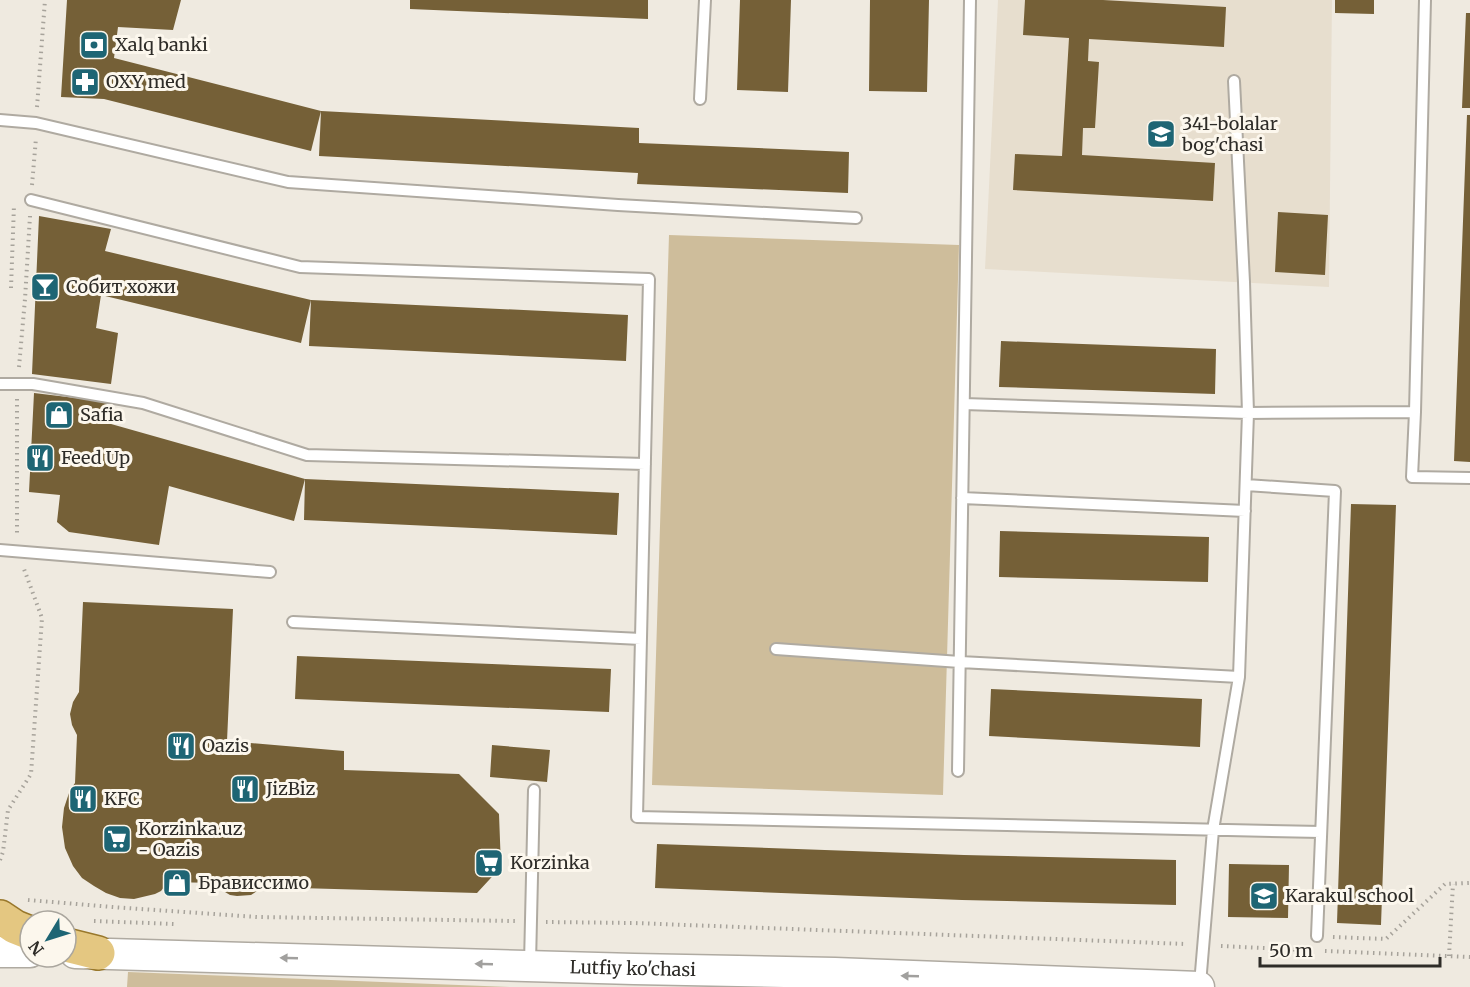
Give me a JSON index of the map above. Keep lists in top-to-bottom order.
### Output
{
  "streets": {
    "main road": ["Lutfiy ko'chasi"]
  },
  "one_way": ["Lutfiy ko'chasi"],
  "places": {
    "bank": ["Xalq banki"],
    "pharmacy": ["OXY med"],
    "school or university": ["341-bolalar bog'chasi", "Karakul school"],
    "bar": ["Собит хожи"],
    "shop": ["Safia", "Брависсимо"],
    "restaurant": [
      "Feed Up",
      "Oazis",
      "JizBiz",
      "KFC"
    ],
    "supermarket": ["Korzinka.uz - Oazis", "Korzinka"]
  },
  "scale_bar": "50 m",
  "north": "bottom left"
}
